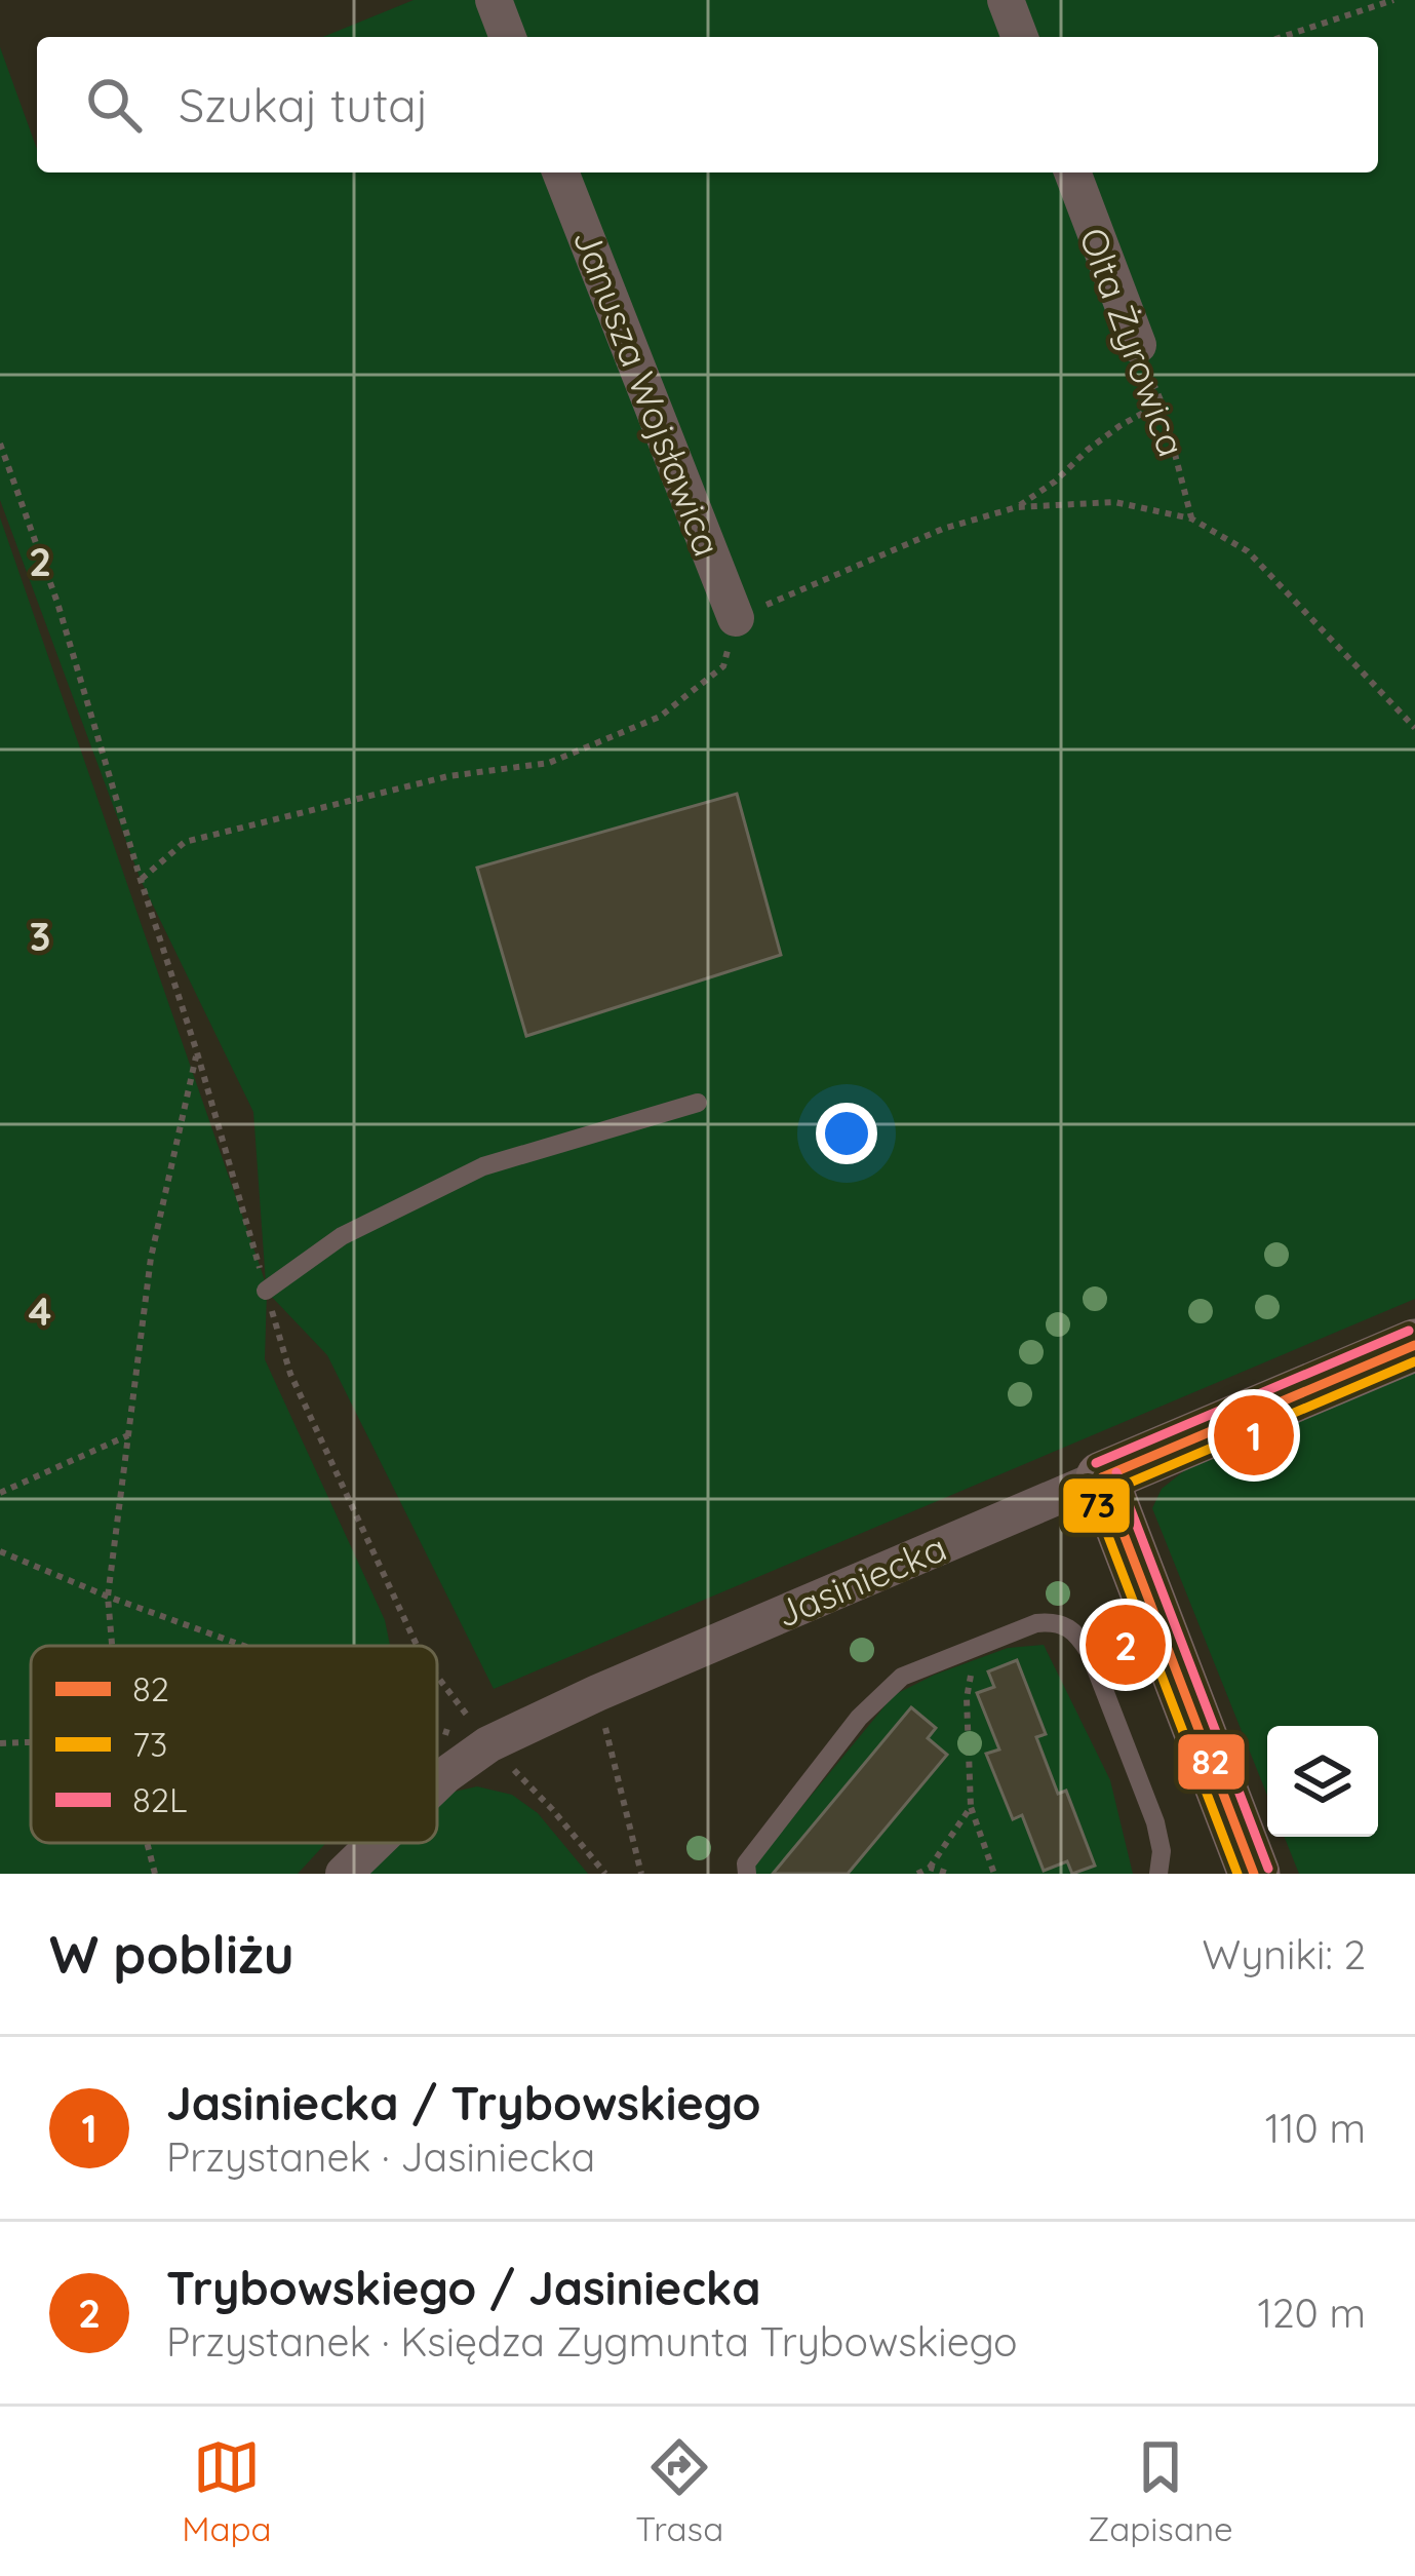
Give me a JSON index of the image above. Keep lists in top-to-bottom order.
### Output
{
  "streets": {
    "street": ["Olta Żyrowica", "Janusza Wojsławica", "Jasiniecka"]
  },
  "lines": ["transit line 82L", "transit line 82", "transit line 73"],
  "legend": ["82", "73", "82L"],
  "page": {
    "search": "Szukaj tutaj",
    "pins": ["1", "2"],
    "heading": ["W pobliżu", "Wyniki: 2"],
    "list": [
      {
        "mark": "1",
        "name": "Jasiniecka / Trybowskiego",
        "note": "Przystanek · Jasiniecka",
        "value": "110 m"
      },
      {
        "mark": "2",
        "name": "Trybowskiego / Jasiniecka",
        "note": "Przystanek · Księdza Zygmunta Trybowskiego",
        "value": "120 m"
      }
    ],
    "nav": ["Mapa", "Trasa", "Zapisane"]
  },
  "grid": {
    "rows": ["2", "3", "4"]
  }
}
